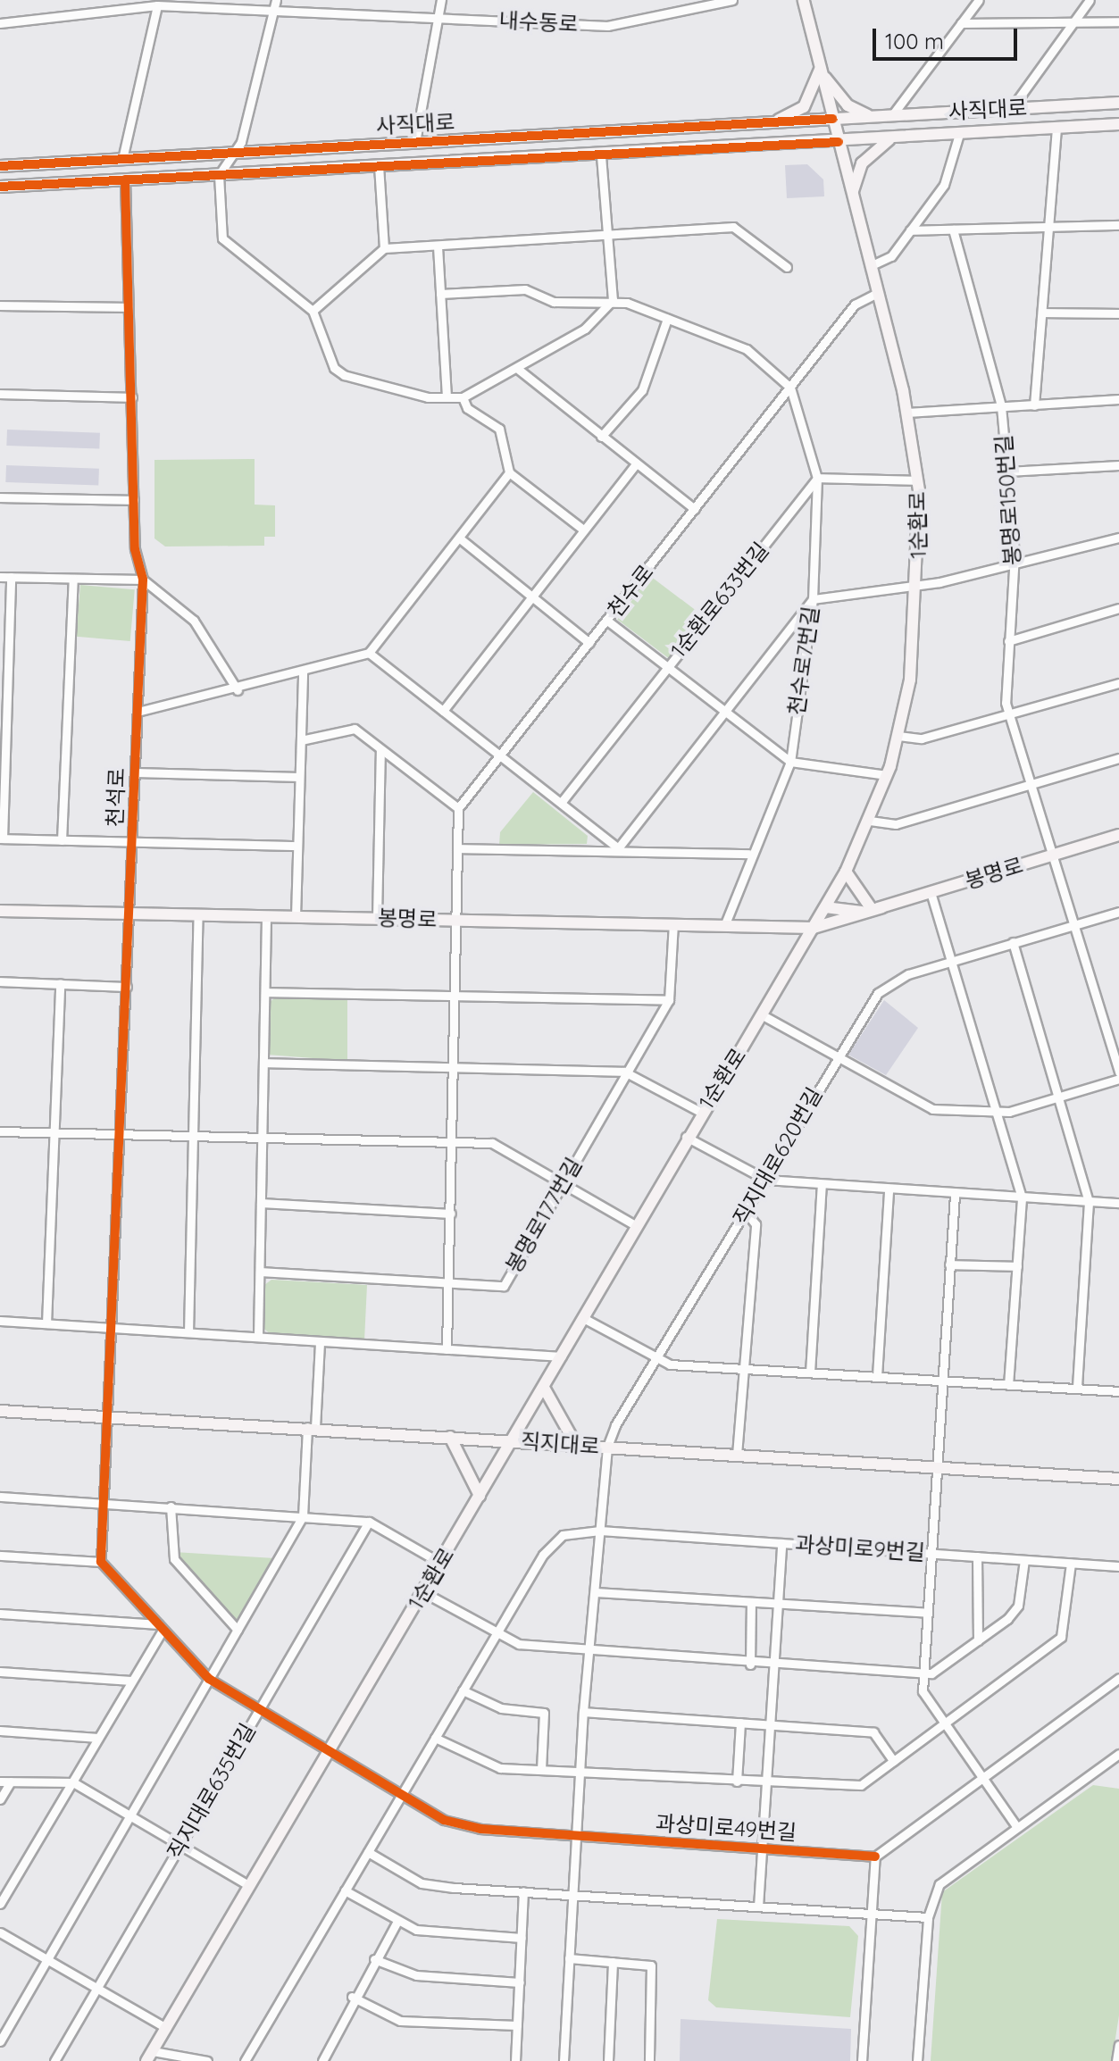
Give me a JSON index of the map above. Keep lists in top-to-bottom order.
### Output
{
  "streets": {
    "street": [
      "내수동로",
      "사직대로",
      "봉명로150번길",
      "1순환로",
      "천수로",
      "1순환로633번길",
      "천수로7번길",
      "천석로",
      "봉명로",
      "직지대로620번길",
      "봉명로177번길",
      "직지대로",
      "과상미로9번길",
      "직지대로635번길",
      "과상미로49번길"
    ]
  },
  "crossings": [
    ["사직대로", "1순환로"],
    ["사직대로", "천석로"],
    ["봉명로150번길", "봉명로"],
    ["봉명로150번길", "직지대로620번길"],
    ["1순환로", "천수로"],
    ["1순환로", "봉명로"],
    ["1순환로", "직지대로"],
    ["1순환로", "과상미로49번길"],
    ["천수로", "천수로7번길"],
    ["1순환로633번길", "천수로7번길"],
    ["천수로7번길", "봉명로"],
    ["천석로", "봉명로"],
    ["천석로", "직지대로"],
    ["천석로", "과상미로49번길"],
    ["봉명로", "봉명로177번길"],
    ["직지대로620번길", "직지대로"],
    ["과상미로9번길", "과상미로49번길"],
    ["직지대로635번길", "과상미로49번길"]
  ],
  "scale_bar": "100 m"
}
